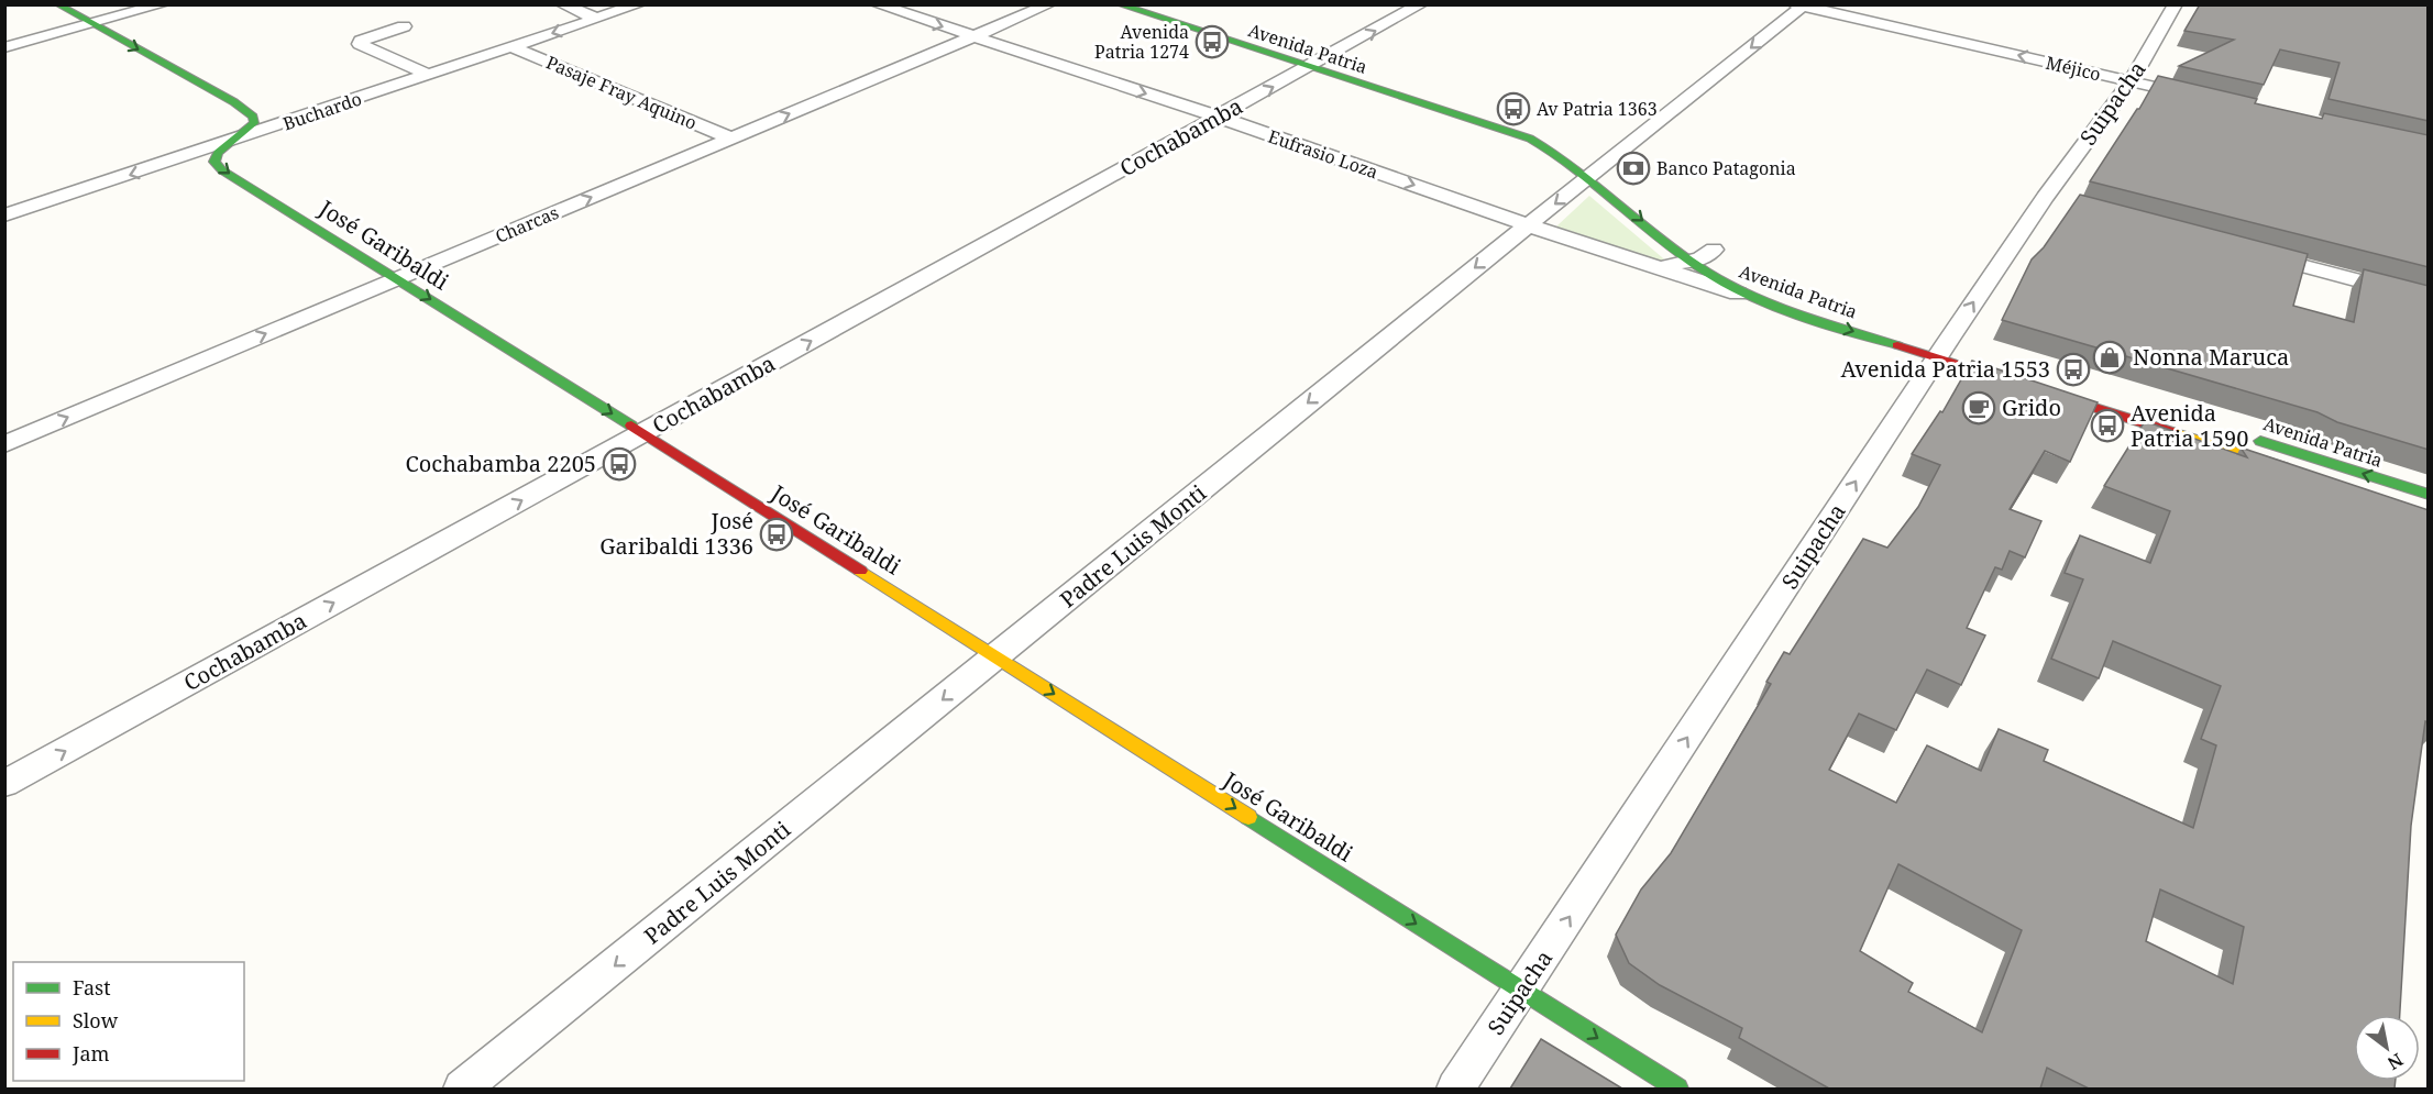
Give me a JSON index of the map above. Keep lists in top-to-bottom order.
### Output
{
  "streets": {
    "street": [
      "Avenida Patria",
      "Méjico",
      "Pasaje Fray Aquino",
      "Suipacha",
      "Buchardo",
      "Cochabamba",
      "Eufrasio Loza",
      "Charcas",
      "José Garibaldi",
      "Padre Luis Monti"
    ]
  },
  "crossings": [
    ["Avenida Patria", "Suipacha"],
    ["Avenida Patria", "Cochabamba"],
    ["Avenida Patria", "Eufrasio Loza"],
    ["Avenida Patria", "Padre Luis Monti"],
    ["Méjico", "Suipacha"],
    ["Méjico", "Padre Luis Monti"],
    ["Pasaje Fray Aquino", "Buchardo"],
    ["Pasaje Fray Aquino", "Charcas"],
    ["Suipacha", "José Garibaldi"],
    ["Buchardo", "José Garibaldi"],
    ["Cochabamba", "Eufrasio Loza"],
    ["Cochabamba", "José Garibaldi"],
    ["Eufrasio Loza", "Charcas"],
    ["Eufrasio Loza", "Padre Luis Monti"],
    ["Charcas", "José Garibaldi"],
    ["José Garibaldi", "Padre Luis Monti"]
  ],
  "one_way": [
    "Méjico",
    "Suipacha",
    "Cochabamba",
    "Eufrasio Loza",
    "Charcas",
    "José Garibaldi",
    "Padre Luis Monti"
  ],
  "places": {
    "bus stop": [
      "Avenida Patria 1274",
      "Av Patria 1363",
      "Avenida Patria 1553",
      "Avenida Patria 1590",
      "Cochabamba 2205",
      "José Garibaldi 1336"
    ],
    "bank": ["Banco Patagonia"],
    "shop": ["Nonna Maruca"],
    "cafe": ["Grido"]
  },
  "legend": ["Fast", "Slow", "Jam"],
  "north": "bottom right"
}
